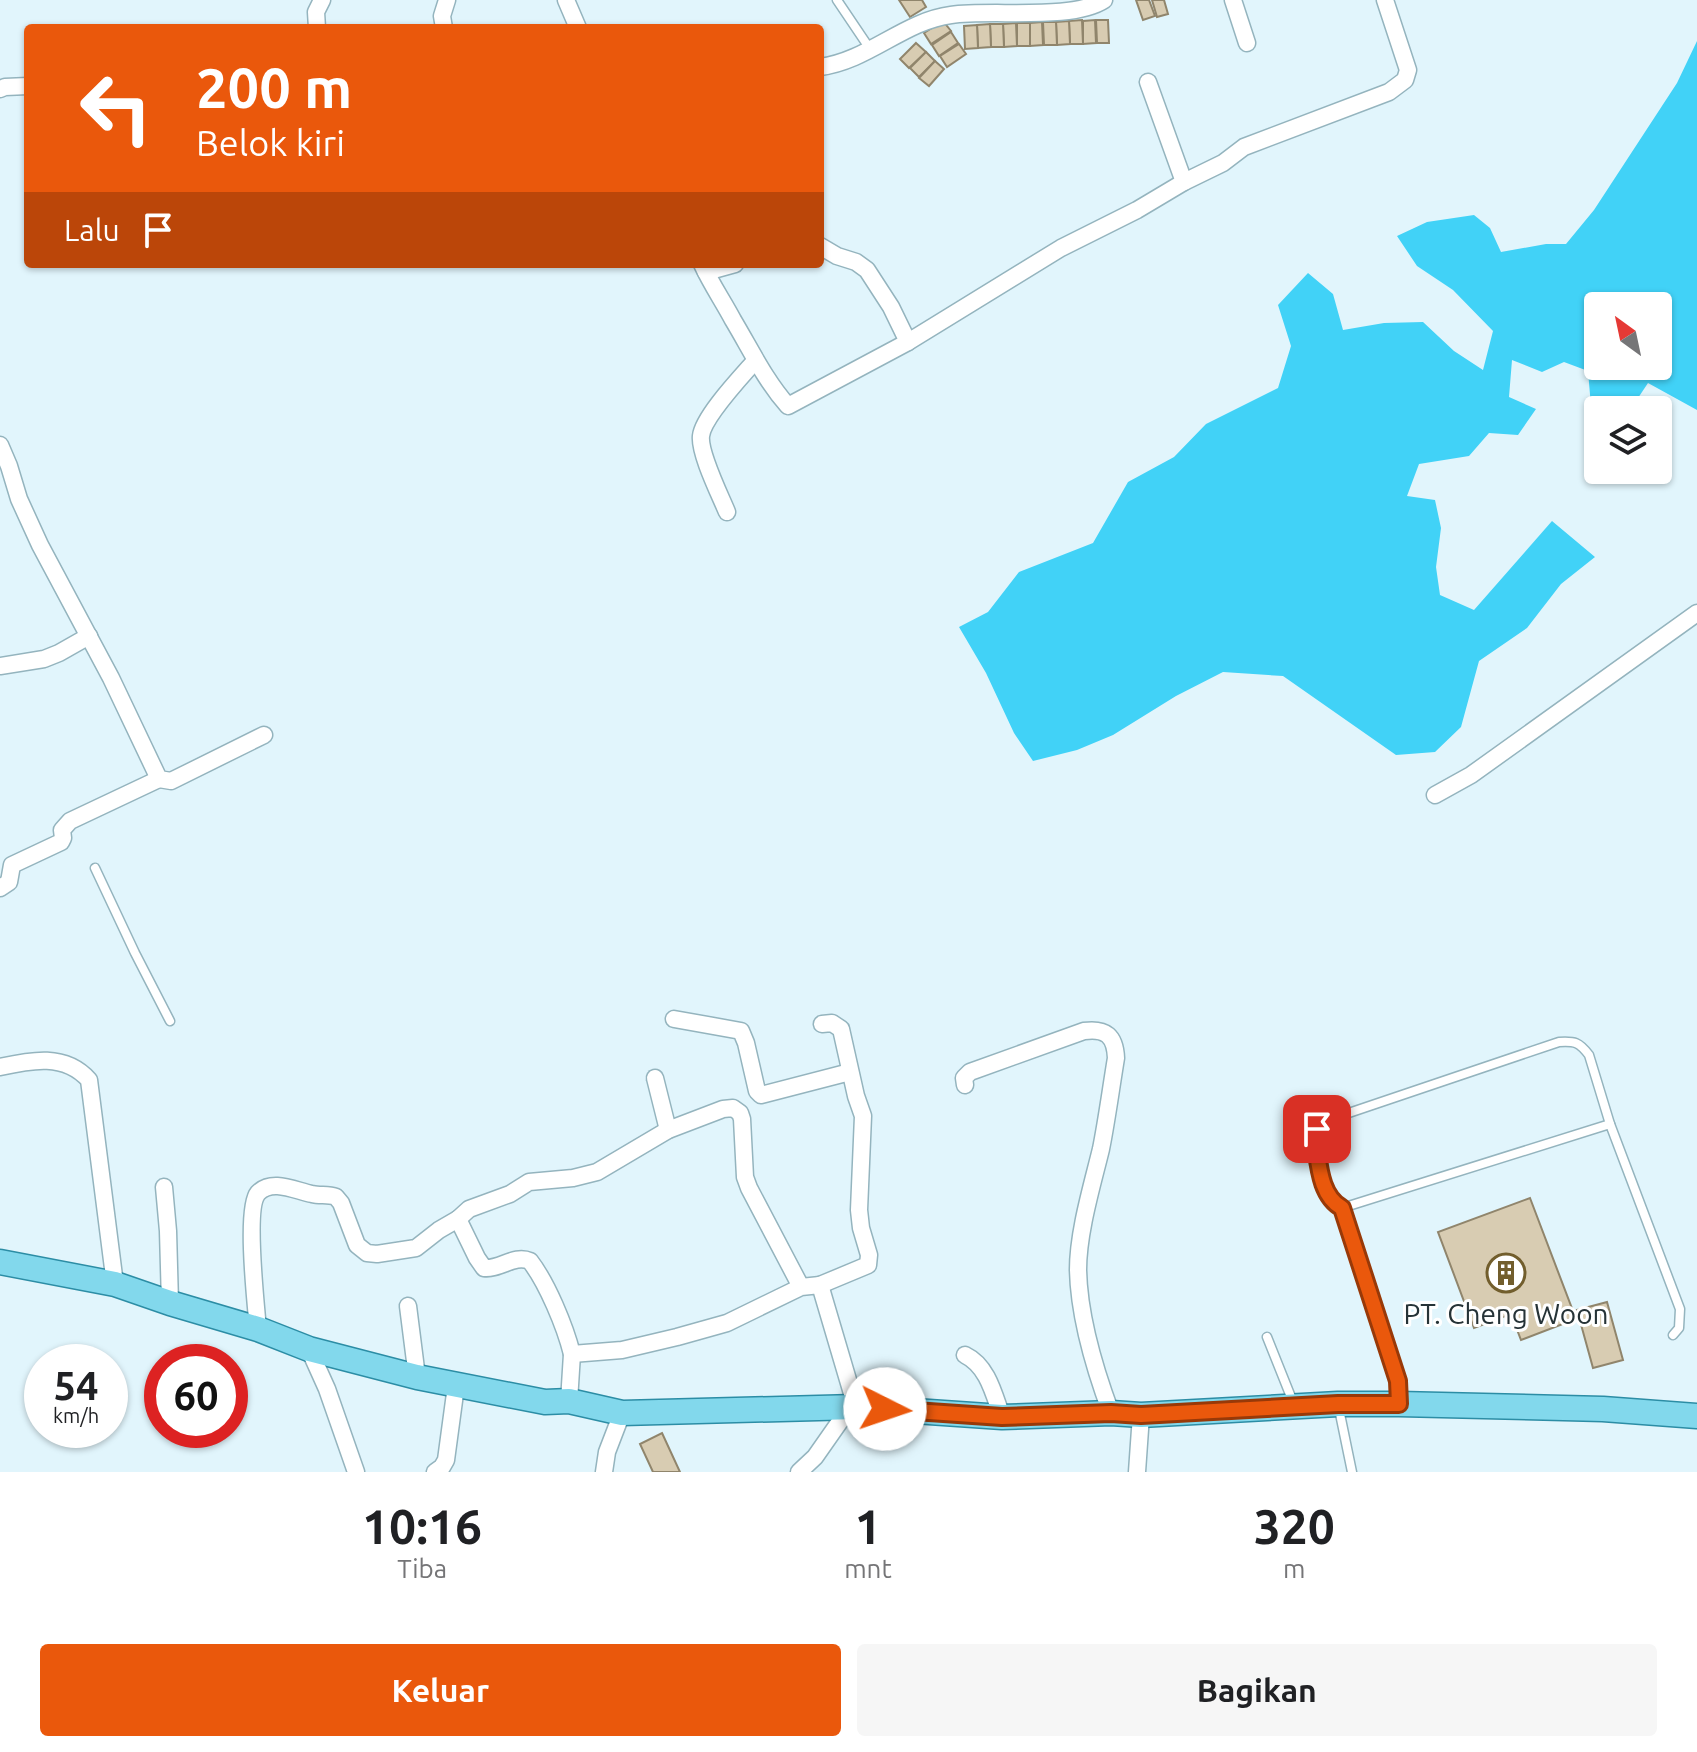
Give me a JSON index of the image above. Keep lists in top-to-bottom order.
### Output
{
  "places": {
    "building": ["PT. Cheng Woon"]
  },
  "north": "top left",
  "page": {
    "turn": ["200 m", "Belok kiri"],
    "then": "Lalu",
    "speed": "54 km/h",
    "limit": "60",
    "eta": [
      "10:16",
      "Tiba",
      "1",
      "mnt",
      "320",
      "m"
    ],
    "buttons": ["Keluar", "Bagikan"]
  }
}
